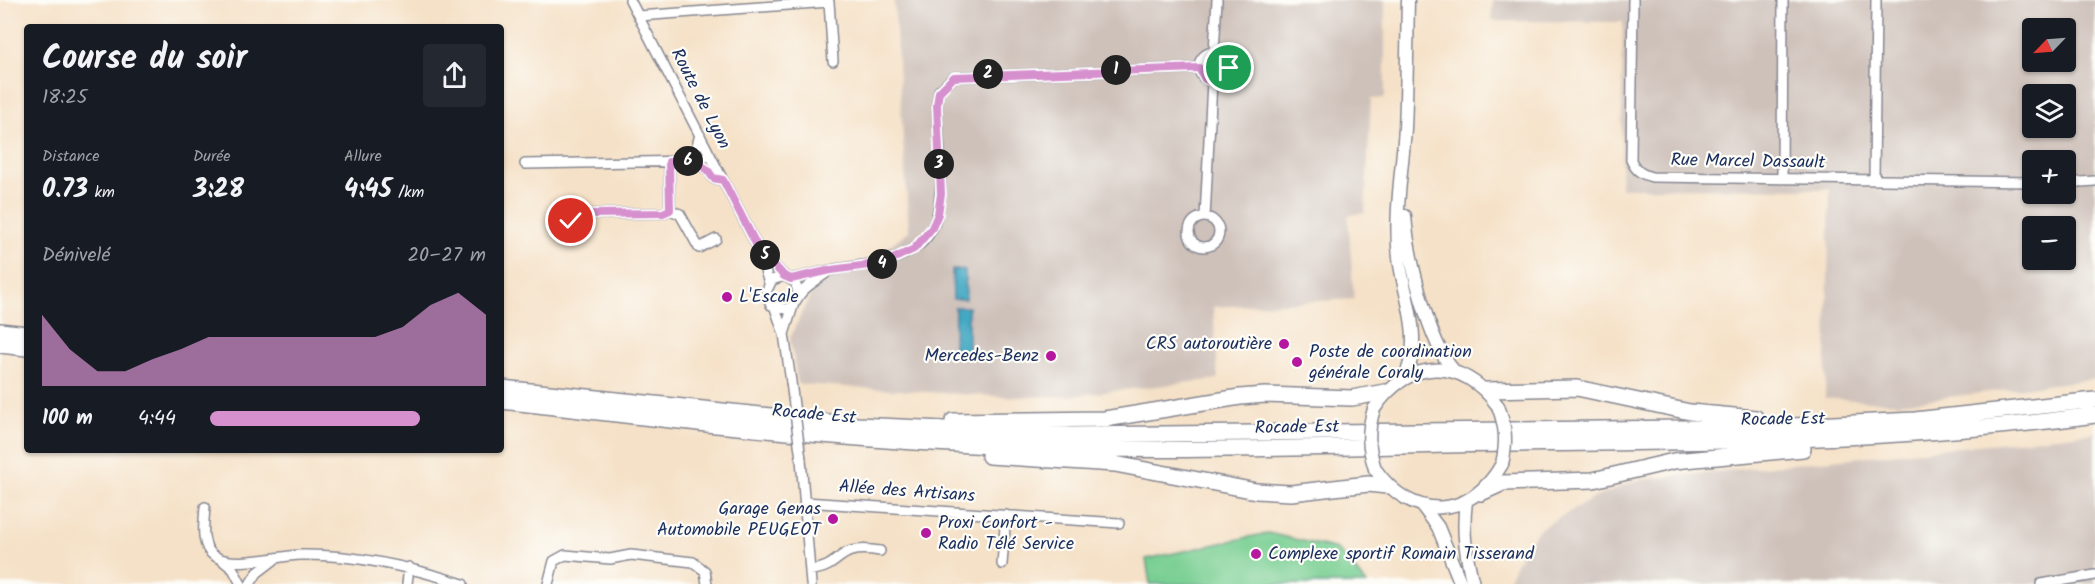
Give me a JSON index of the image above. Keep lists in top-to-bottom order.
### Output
{
  "streets": {
    "highway": ["Rocade Est"],
    "street": ["Route de Lyon", "Rue Marcel Dassault", "Allée des Artisans"]
  },
  "places": [
    "L'Escale",
    "CRS autoroutière",
    "Mercedes-Benz",
    "Poste de coordination générale Coraly",
    "Garage Genas Automobile PEUGEOT",
    "Proxi Confort - Radio Télé Service",
    "Complexe sportif Romain Tisserand"
  ],
  "north": "bottom left",
  "page": {
    "map_buttons": ["+", "−"],
    "heading": ["Course du soir", "18:25"],
    "pins": [
      "1",
      "2",
      "6",
      "3",
      "5",
      "4"
    ],
    "stats": [
      ["Distance", "0.73 km"],
      ["Durée", "3:28"],
      ["Allure", "4:45 /km"]
    ],
    "chart": ["Dénivelé", "20–27 m"],
    "list": [
      {
        "name": "100 m",
        "note": "4:44"
      }
    ]
  }
}
